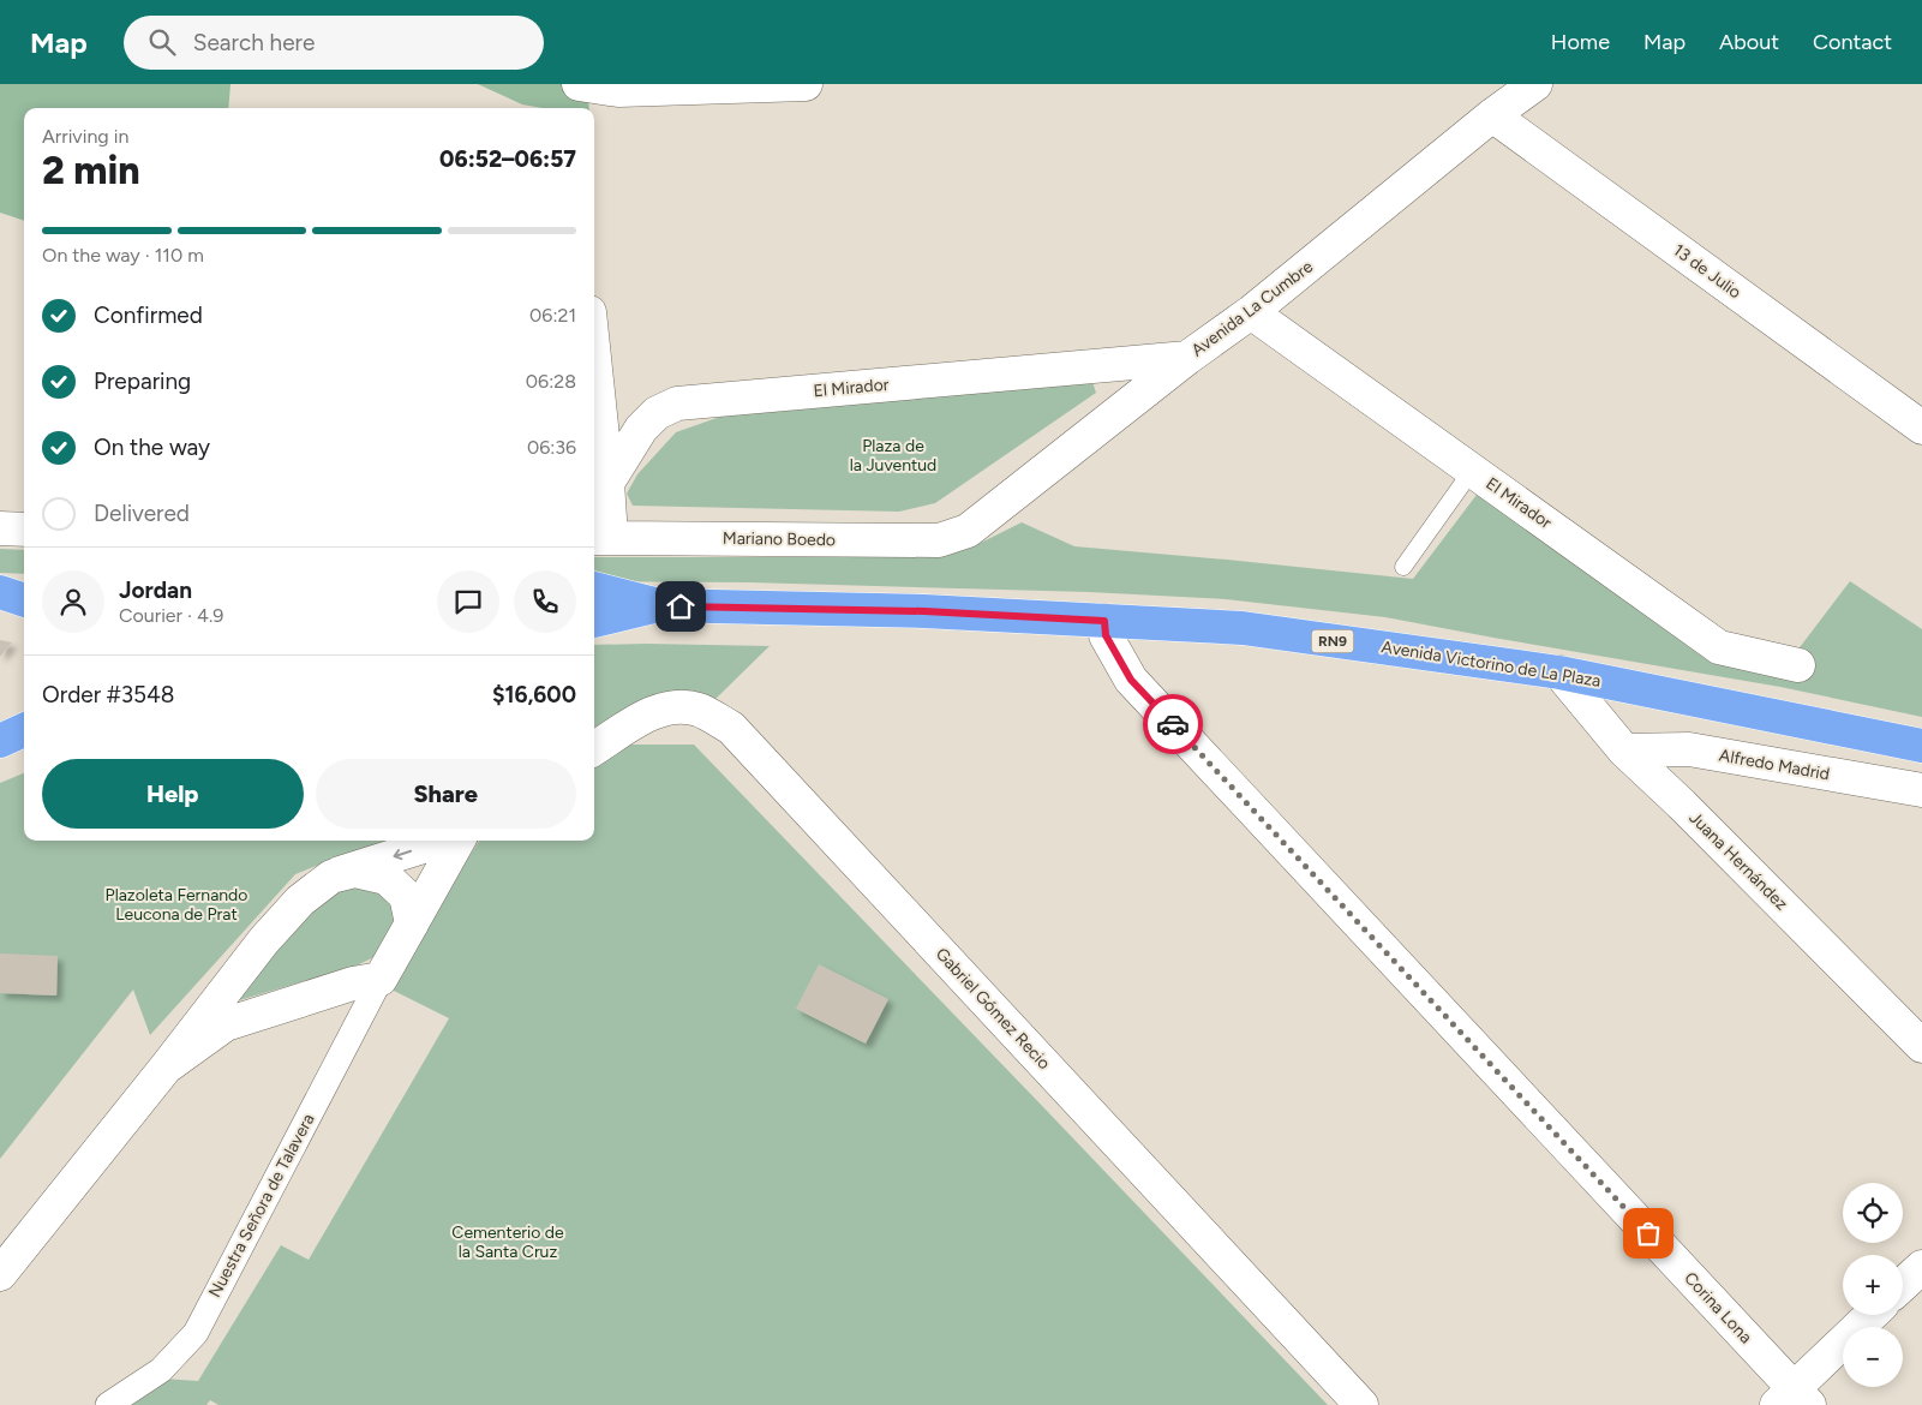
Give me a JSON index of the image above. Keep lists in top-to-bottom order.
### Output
{
  "streets": {
    "highway": ["RN9", "Avenida Victorino de La Plaza"],
    "street": [
      "13 de Julio",
      "Avenida La Cumbre",
      "El Mirador",
      "Mariano Boedo",
      "Alfredo Madrid",
      "Juana Hernández",
      "Gabriel Gómez Recio",
      "Nuestra Señora de Talavera",
      "Corina Lona"
    ]
  },
  "crossings": [
    ["13 de Julio", "Avenida La Cumbre"],
    ["Avenida La Cumbre", "El Mirador"],
    ["Avenida La Cumbre", "Mariano Boedo"],
    ["Avenida Victorino de La Plaza", "Juana Hernández"],
    ["Avenida Victorino de La Plaza", "Corina Lona"],
    ["Alfredo Madrid", "Juana Hernández"]
  ],
  "parks": ["Plaza de la Juventud", "Plazoleta Fernando Leucona de Prat", "Cementerio de la Santa Cruz"],
  "page": {
    "header": "Map",
    "search": "Search here",
    "nav": [
      "Home",
      "Map",
      "About",
      "Contact"
    ],
    "heading": ["2 min", "Arriving in", "06:52–06:57"],
    "panel": [
      "Jordan",
      "Courier · 4.9",
      "Order #3548",
      "$16,600"
    ],
    "bar": "On the way · 110 m",
    "list": [
      ["Confirmed", "06:21"],
      ["Preparing", "06:28"],
      ["On the way", "06:36"],
      "Delivered"
    ],
    "buttons": ["Help", "Share"],
    "map_buttons": ["+", "−"]
  }
}
